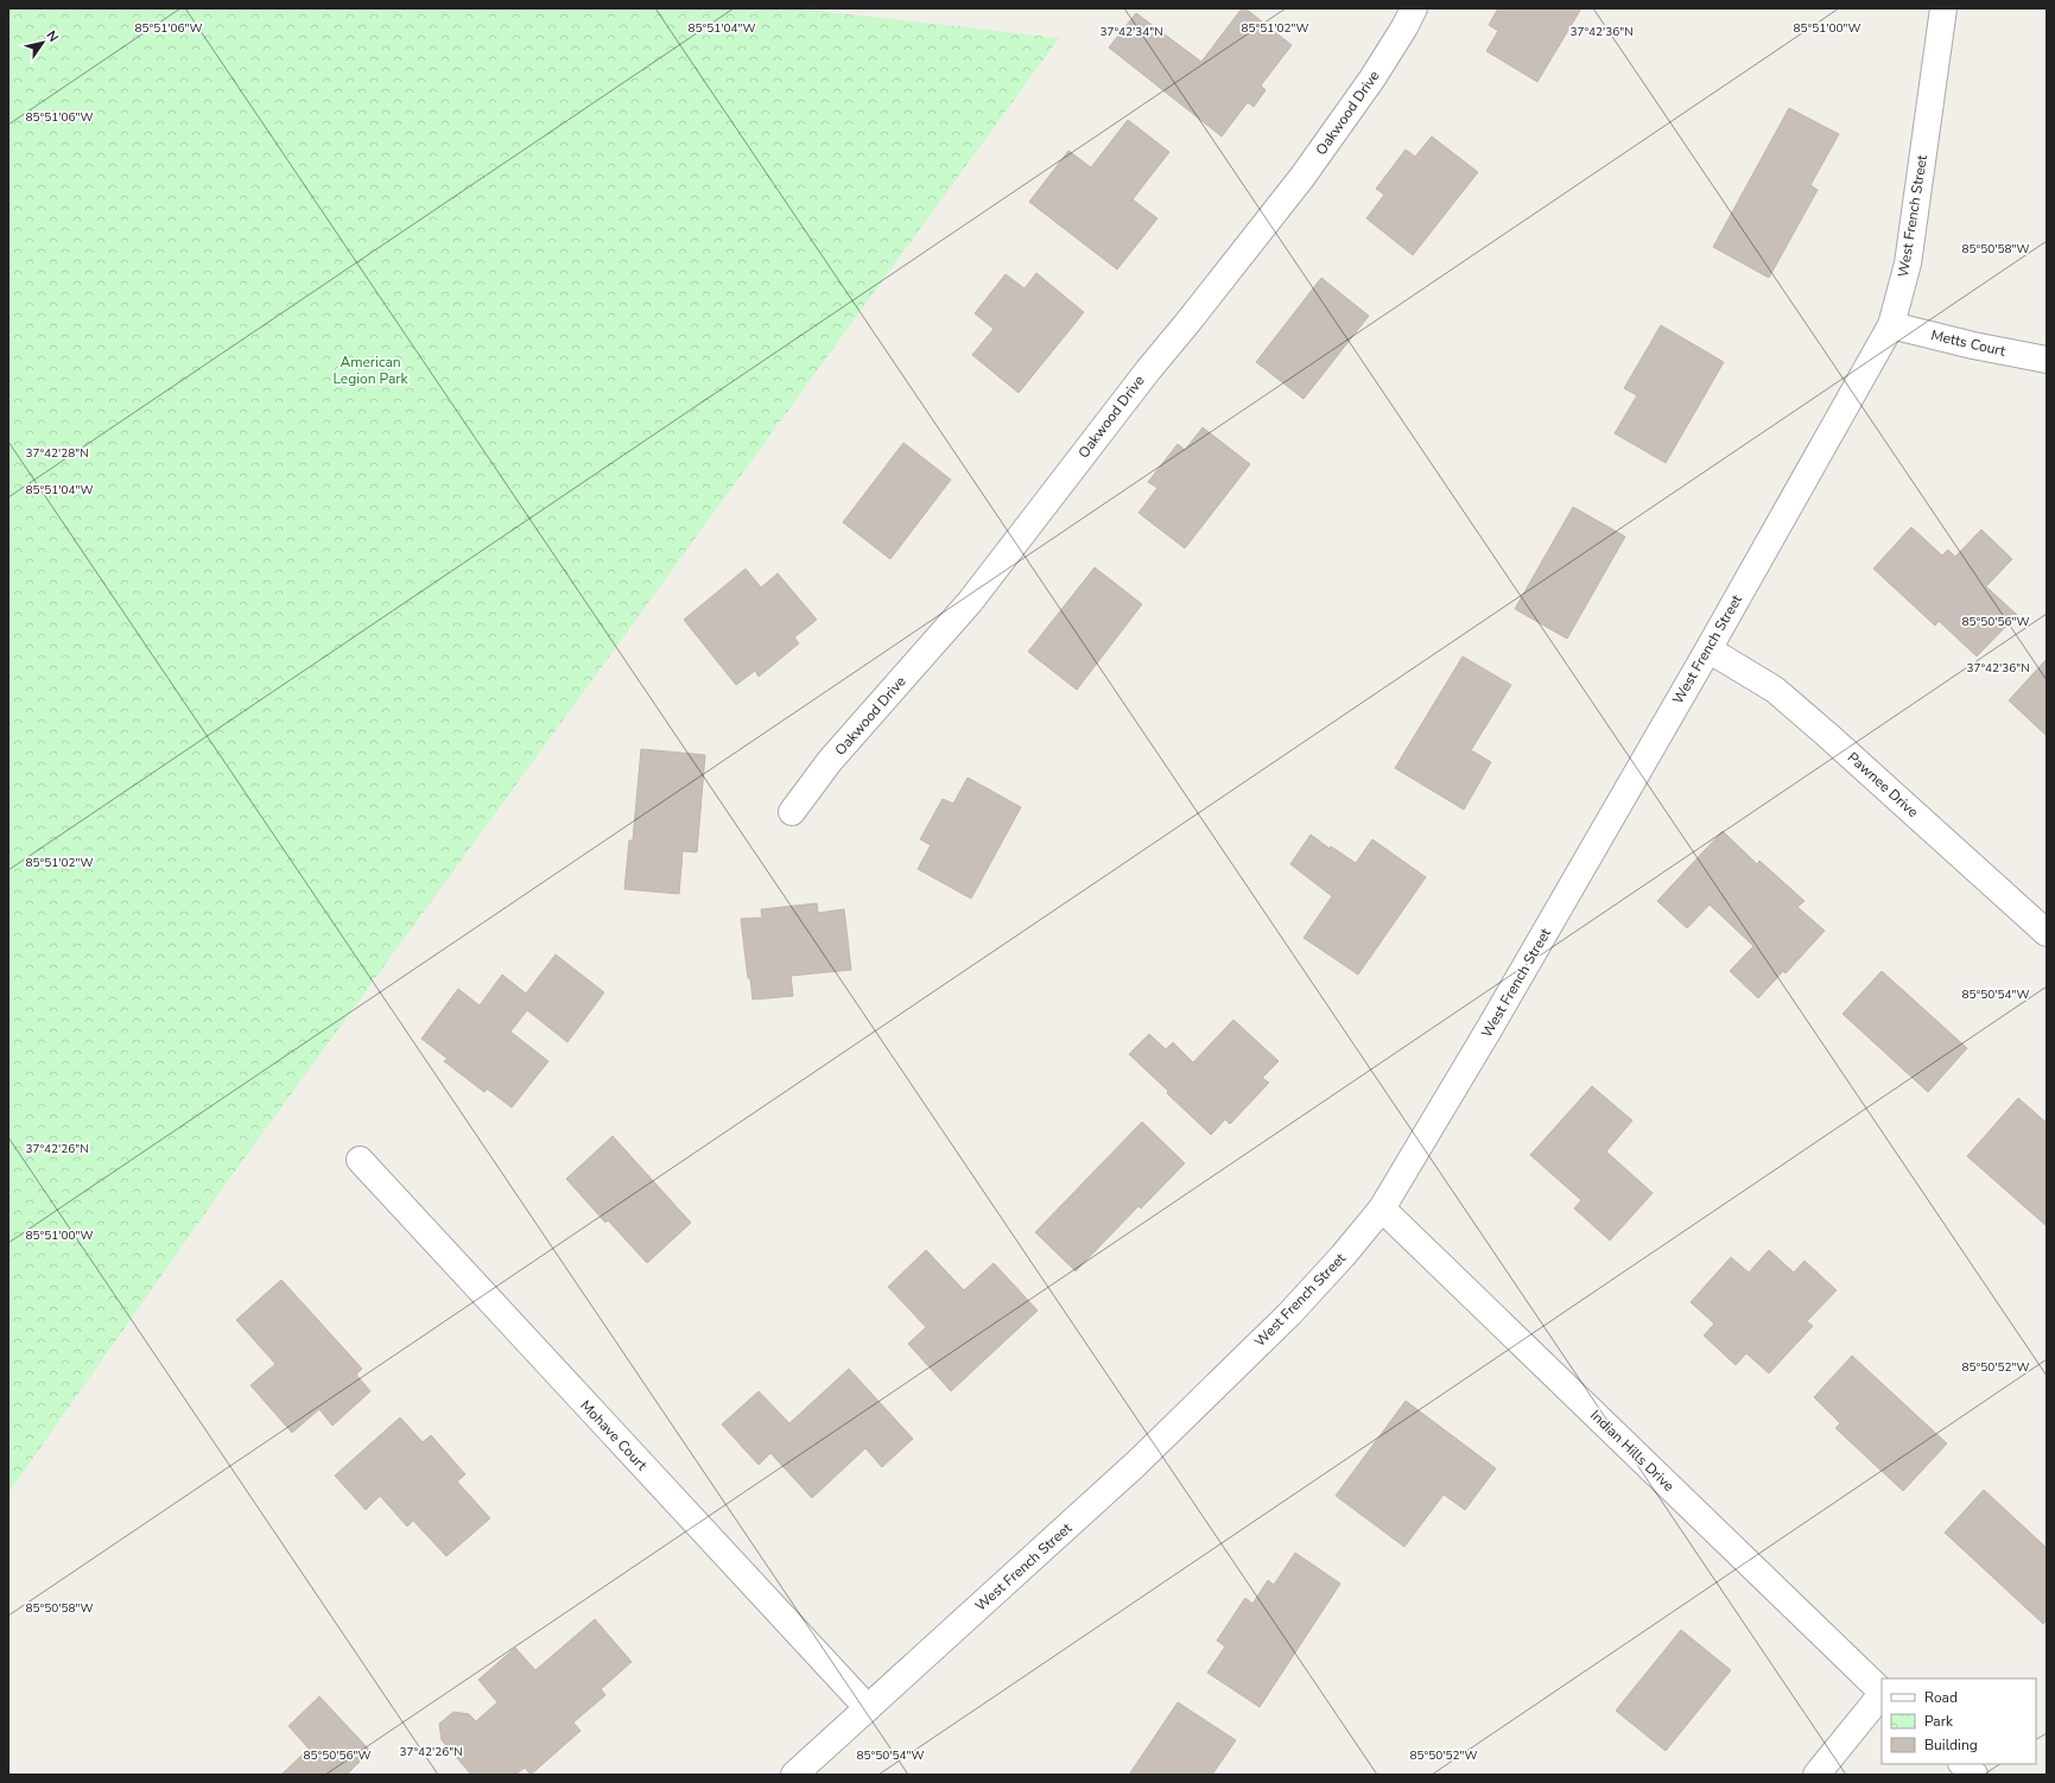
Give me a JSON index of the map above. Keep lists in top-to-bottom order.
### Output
{
  "streets": {
    "street": [
      "Oakwood Drive",
      "West French Street",
      "Metts Court",
      "Pawnee Drive",
      "Mohave Court",
      "Indian Hills Drive"
    ]
  },
  "crossings": [
    ["West French Street", "Metts Court"],
    ["West French Street", "Pawnee Drive"],
    ["West French Street", "Mohave Court"],
    ["West French Street", "Indian Hills Drive"]
  ],
  "parks": ["American Legion Park"],
  "legend": ["Road", "Park", "Building"],
  "north": "top right",
  "coordinates": [
    "85°51'00\"W",
    "85°51'06\"W",
    "85°51'04\"W",
    "85°51'02\"W",
    "37°42'34\"N",
    "37°42'36\"N",
    "85°50'58\"W",
    "37°42'28\"N",
    "85°50'56\"W",
    "85°50'54\"W",
    "37°42'26\"N",
    "85°50'52\"W"
  ]
}
